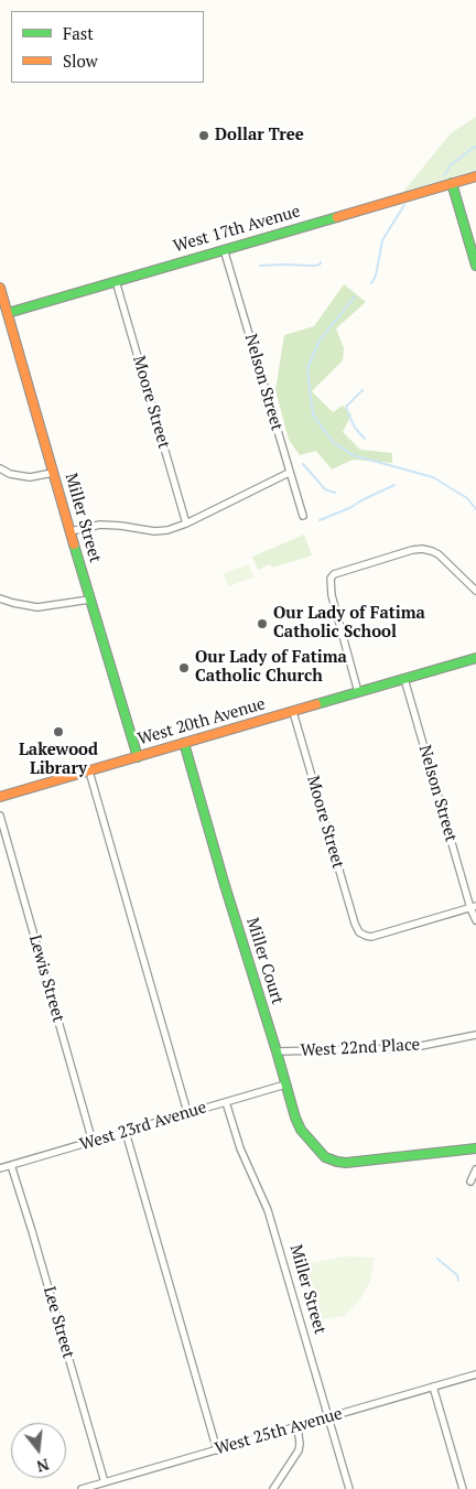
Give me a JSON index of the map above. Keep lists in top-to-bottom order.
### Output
{
  "streets": {
    "street": [
      "West 17th Avenue",
      "Nelson Street",
      "Moore Street",
      "Miller Street",
      "West 20th Avenue",
      "Miller Court",
      "Lewis Street",
      "West 22nd Place",
      "West 23rd Avenue",
      "Lee Street",
      "West 25th Avenue"
    ]
  },
  "crossings": [
    ["West 17th Avenue", "Nelson Street"],
    ["West 17th Avenue", "Moore Street"],
    ["West 17th Avenue", "Miller Street"],
    ["Nelson Street", "Moore Street"],
    ["Nelson Street", "West 20th Avenue"],
    ["Moore Street", "West 20th Avenue"],
    ["Miller Street", "West 20th Avenue"],
    ["Miller Street", "West 23rd Avenue"],
    ["Miller Street", "West 25th Avenue"],
    ["West 20th Avenue", "Miller Court"],
    ["Miller Court", "West 22nd Place"],
    ["Miller Court", "West 23rd Avenue"],
    ["Lewis Street", "West 23rd Avenue"],
    ["West 23rd Avenue", "Lee Street"],
    ["Lee Street", "West 25th Avenue"]
  ],
  "places": [
    "Dollar Tree",
    "Our Lady of Fatima Catholic School",
    "Our Lady of Fatima Catholic Church",
    "Lakewood Library"
  ],
  "legend": ["Fast", "Slow"],
  "north": "bottom"
}
